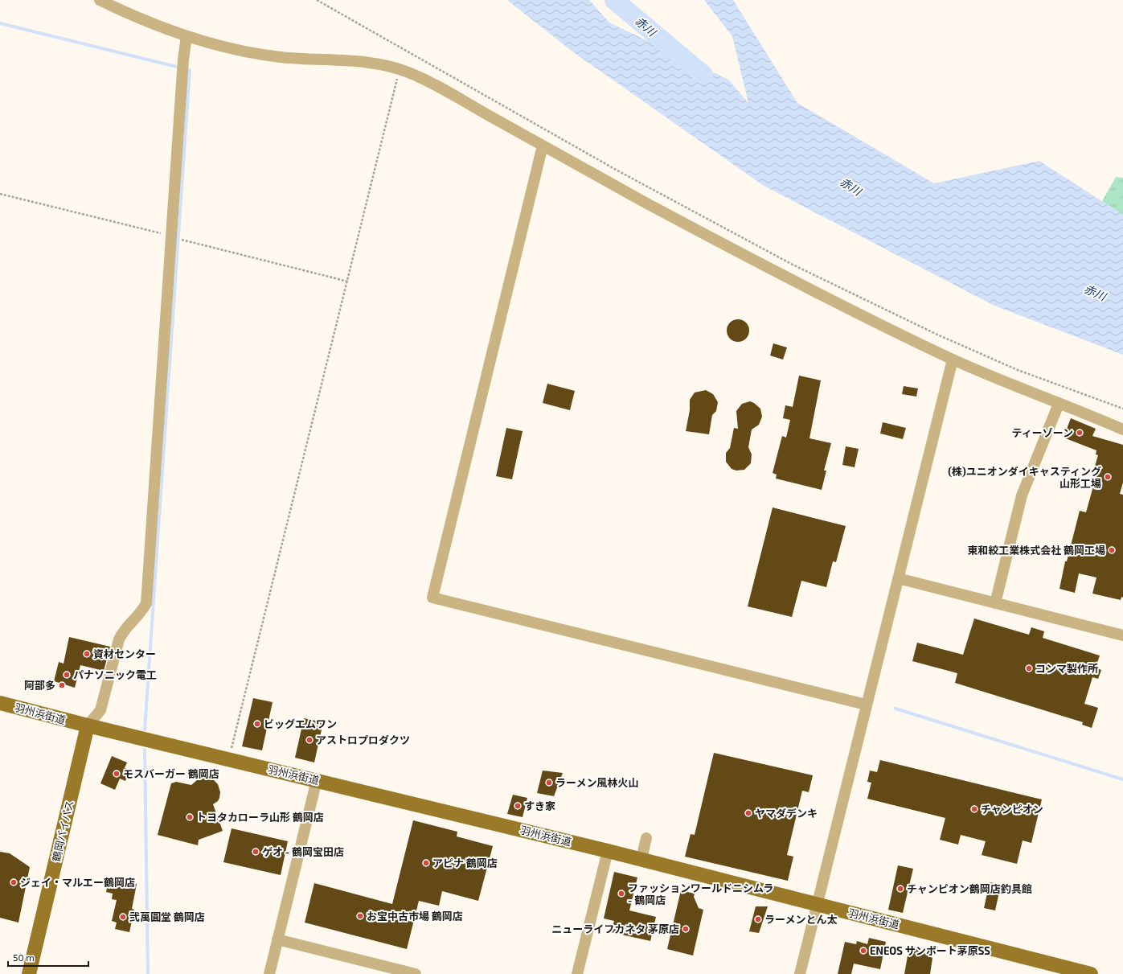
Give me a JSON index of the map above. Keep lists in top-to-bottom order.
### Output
{
  "streets": {
    "main road": ["羽州浜街道", "鶴岡バイパス"]
  },
  "crossings": [
    ["羽州浜街道", "鶴岡バイパス"]
  ],
  "water": ["赤川"],
  "places": [
    "ティーゾーン",
    "(株)ユニオンダイキャスティング 山形工場",
    "東和絞工業株式会社 鶴岡工場",
    "資材センター",
    "コンマ製作所",
    "パナソニック電工",
    "阿部多",
    "ビッグエムワン",
    "アストロプロダクツ",
    "モスバーガー 鶴岡店",
    "ラーメン風林火山",
    "すき家",
    "チャンピオン",
    "ヤマダデンキ",
    "トヨタカローラ山形 鶴岡店",
    "ゲオ - 鶴岡宝田店",
    "アピナ 鶴岡店",
    "ジェイ・マルエー鶴岡店",
    "チャンピオン鶴岡店釣具館",
    "ファッションワールドニシムラ - 鶴岡店",
    "お宝中古市場 鶴岡店",
    "弐萬圓堂 鶴岡店",
    "ラーメンとん太",
    "ニューライフカネタ 茅原店",
    "ENEOS サンポート茅原SS"
  ],
  "scale_bar": "50 m"
}
